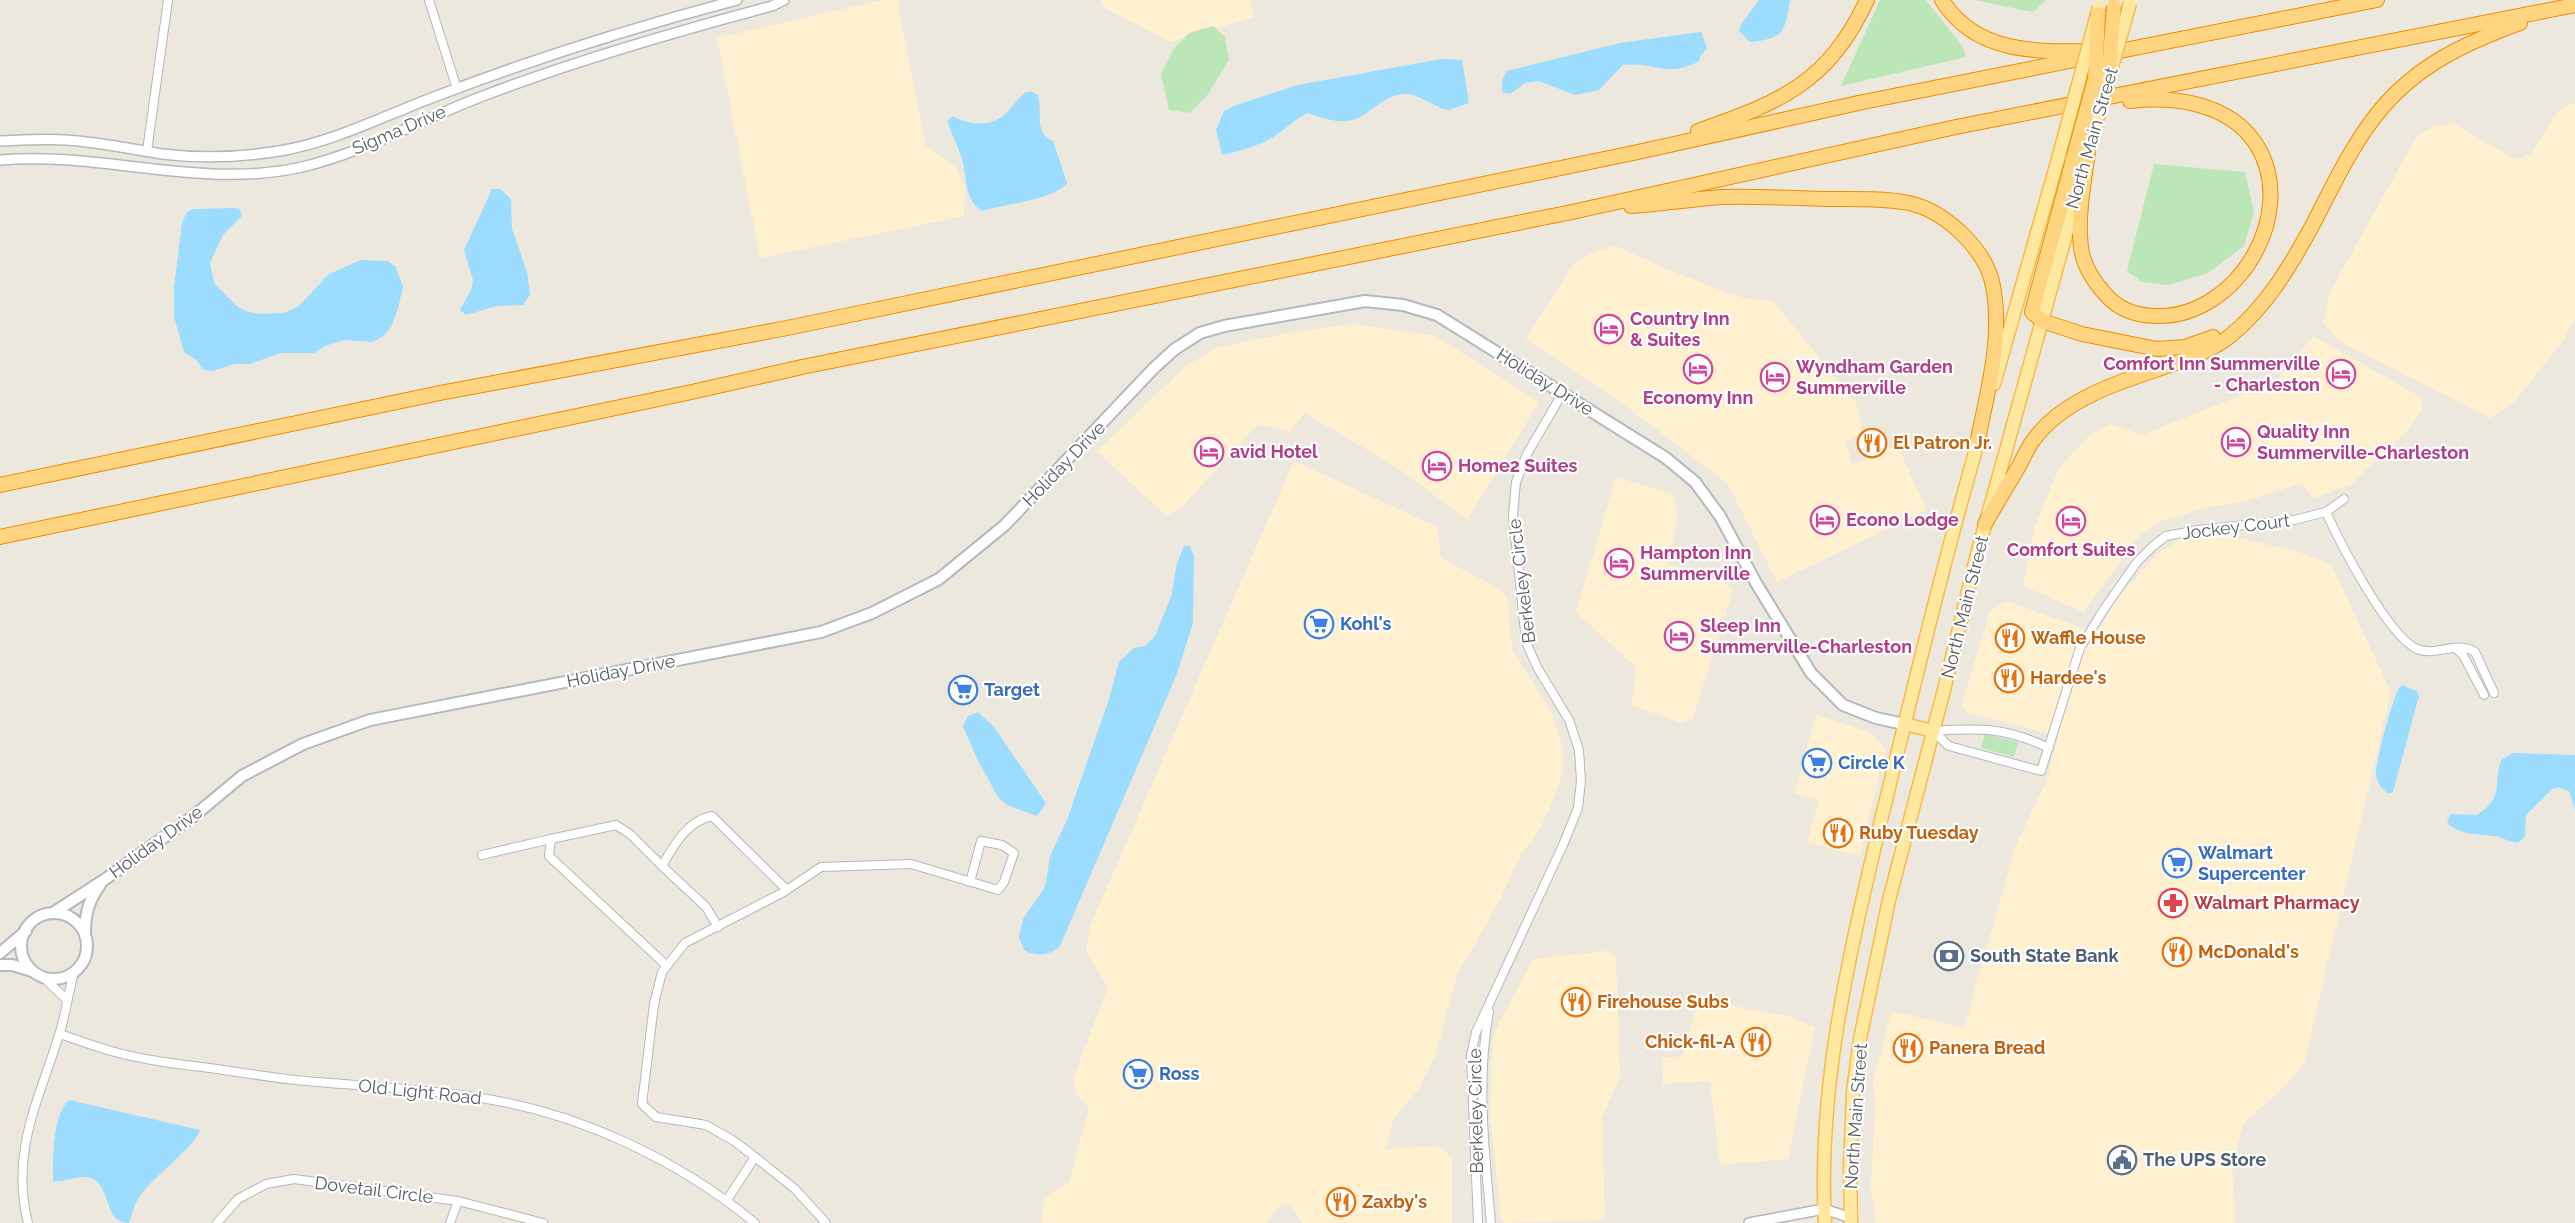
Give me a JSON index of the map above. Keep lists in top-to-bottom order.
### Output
{
  "streets": {
    "main road": ["North Main Street", "Holiday Drive"],
    "street": [
      "Sigma Drive",
      "Jockey Court",
      "Berkeley Circle",
      "Old Light Road",
      "Dovetail Circle"
    ]
  },
  "crossings": [
    ["North Main Street", "Holiday Drive"],
    ["North Main Street", "Jockey Court"],
    ["Holiday Drive", "Berkeley Circle"]
  ],
  "places": {
    "hotel": [
      "Country Inn & Suites",
      "Economy Inn",
      "Comfort Inn Summerville - Charleston",
      "Wyndham Garden Summerville",
      "Quality Inn Summerville-Charleston",
      "avid Hotel",
      "Home2 Suites",
      "Econo Lodge",
      "Comfort Suites",
      "Hampton Inn Summerville",
      "Sleep Inn Summerville-Charleston"
    ],
    "restaurant": [
      "El Patron Jr.",
      "Waffle House",
      "Hardee's",
      "Ruby Tuesday",
      "McDonald's",
      "Firehouse Subs",
      "Chick-fil-A",
      "Panera Bread",
      "Zaxby's"
    ],
    "supermarket": [
      "Kohl's",
      "Target",
      "Circle K",
      "Walmart Supercenter",
      "Ross"
    ],
    "pharmacy": ["Walmart Pharmacy"],
    "bank": ["South State Bank"],
    "public building": ["The UPS Store"]
  }
}
